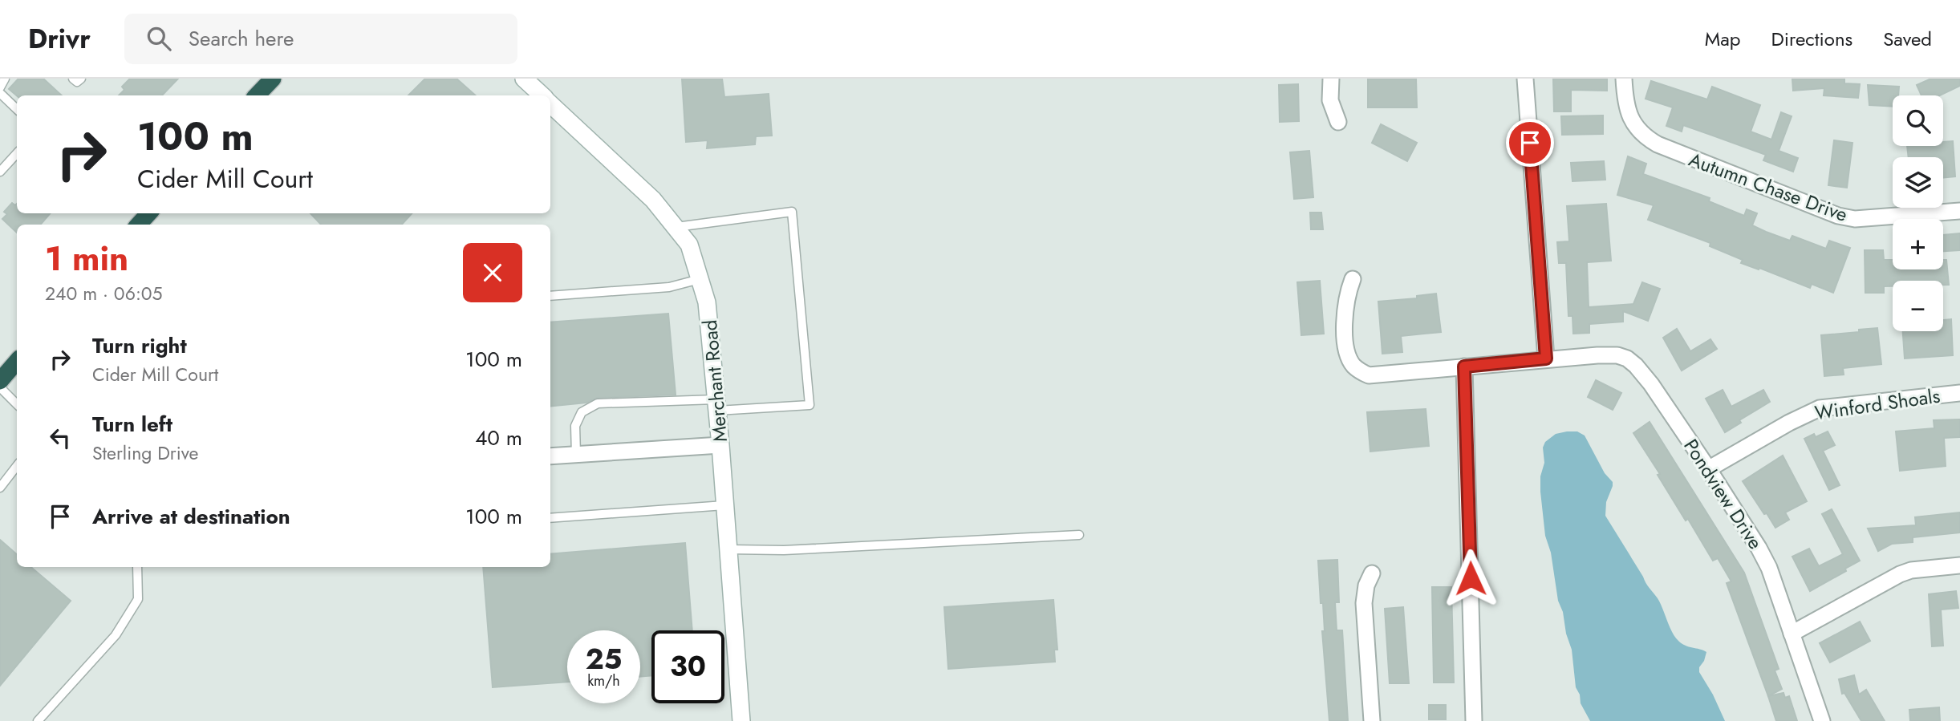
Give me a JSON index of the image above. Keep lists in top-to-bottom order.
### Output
{
  "streets": {
    "street": [
      "Autumn Chase Drive",
      "Merchant Road",
      "Winford Shoals",
      "Pondview Drive"
    ]
  },
  "crossings": [
    ["Winford Shoals", "Pondview Drive"]
  ],
  "page": {
    "header": "Drivr",
    "search": "Search here",
    "nav": ["Map", "Directions", "Saved"],
    "map_buttons": ["+", "−"],
    "turn": ["100 m", "Cider Mill Court"],
    "heading": ["1 min", "240 m · 06:05"],
    "list": [
      {
        "name": "Turn right",
        "note": "Cider Mill Court",
        "value": "100 m"
      },
      {
        "name": "Turn left",
        "note": "Sterling Drive",
        "value": "40 m"
      },
      {
        "name": "Arrive at destination",
        "value": "100 m"
      }
    ],
    "speed": "25 km/h",
    "limit": "30"
  }
}
